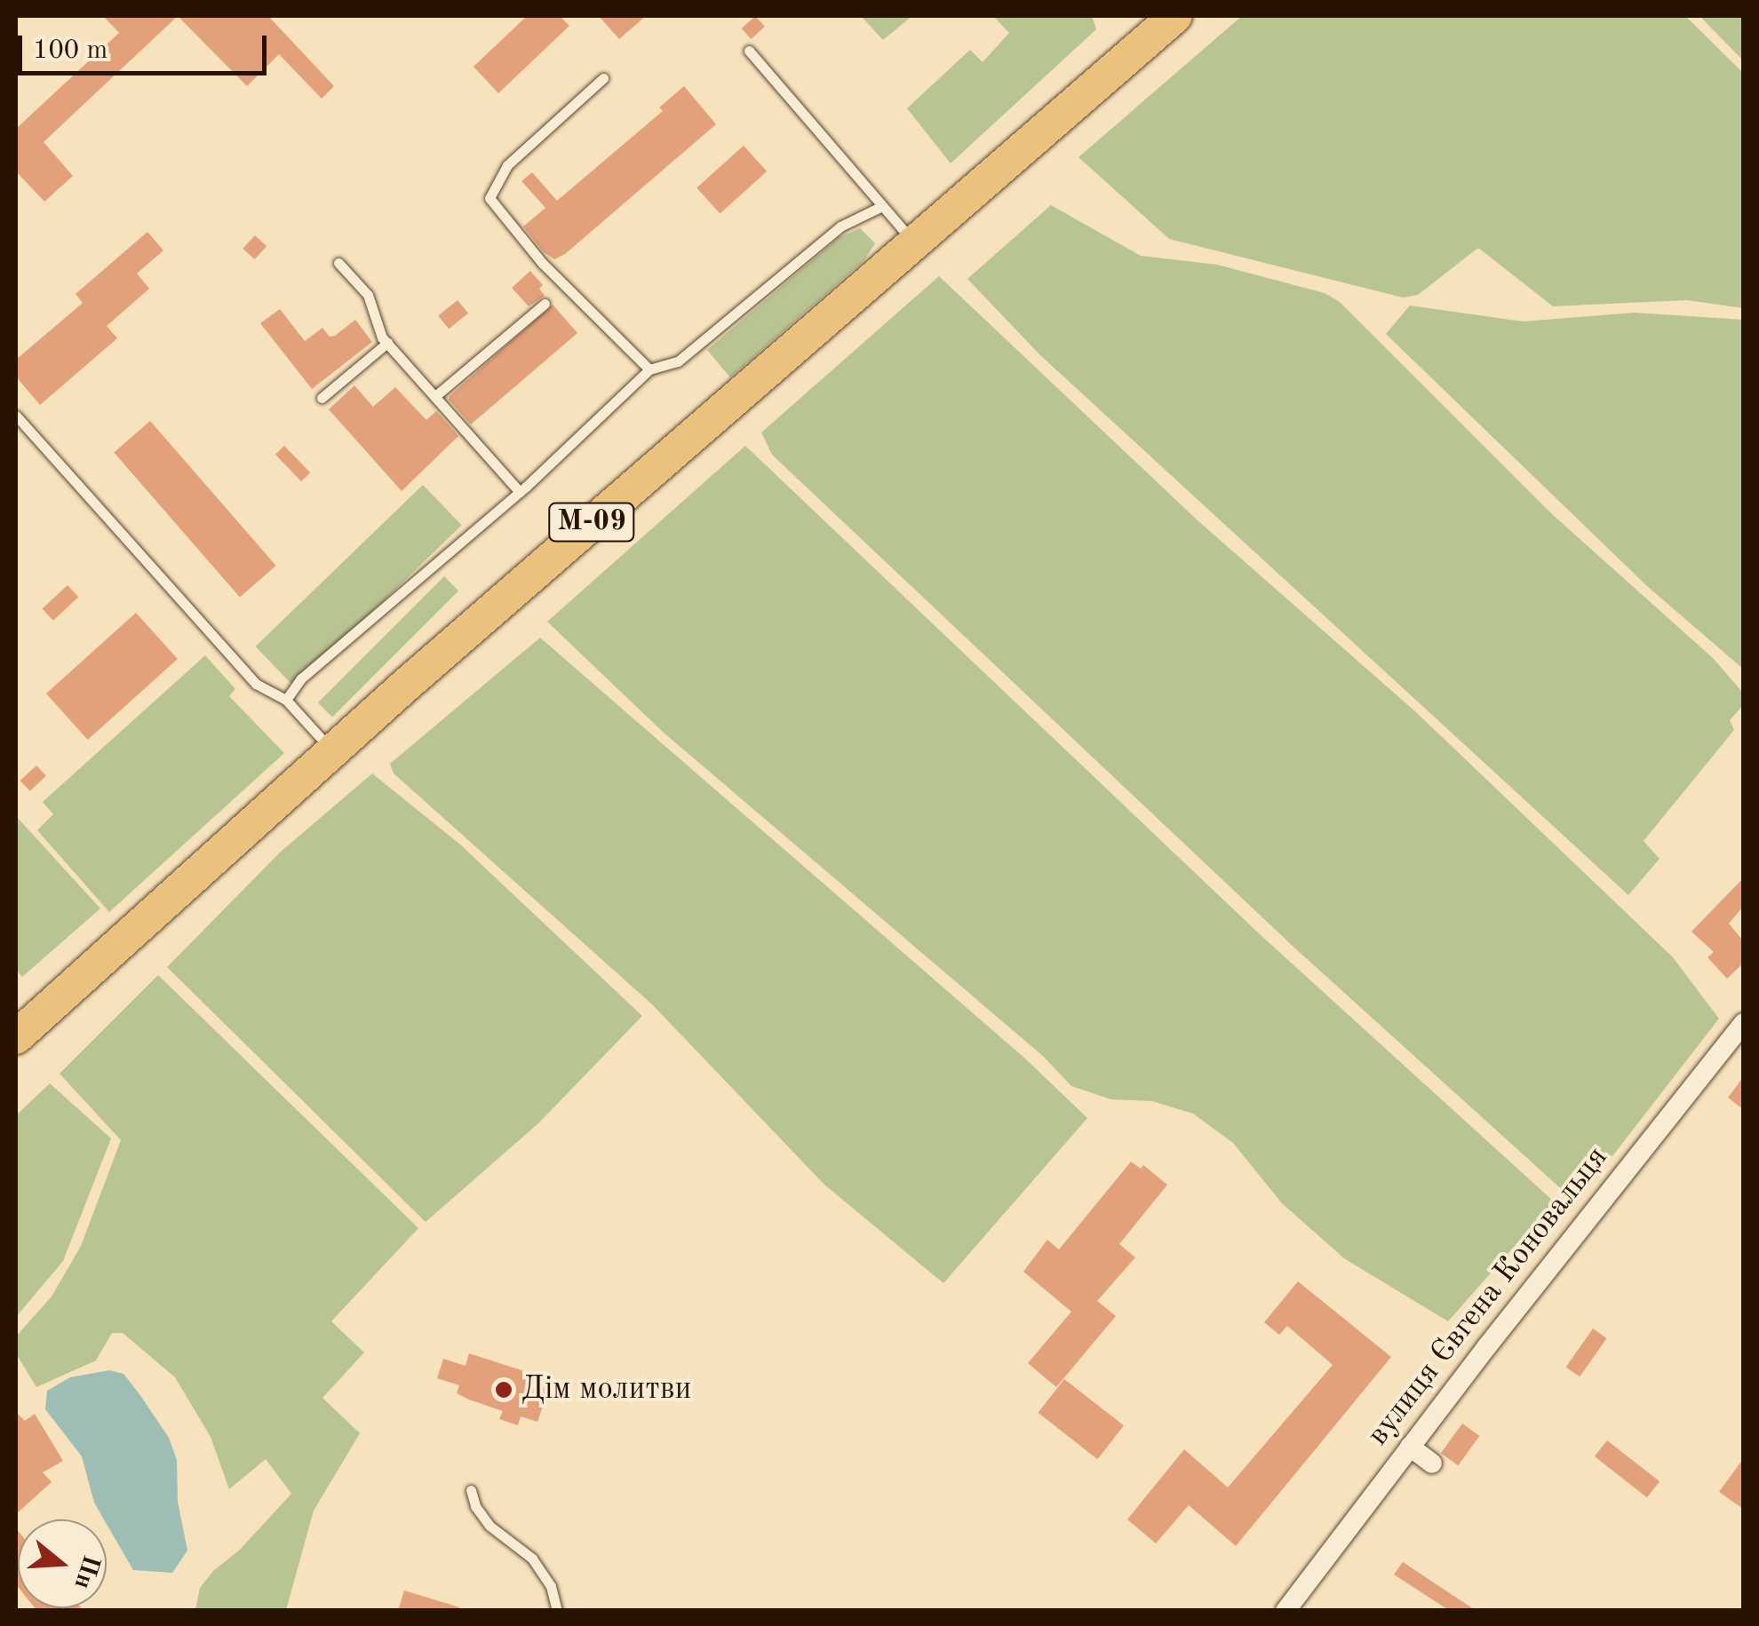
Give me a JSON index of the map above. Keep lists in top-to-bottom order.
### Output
{
  "streets": {
    "highway": ["М-09"],
    "street": ["вулиця Євгена Коновальця"]
  },
  "places": ["Дім молитви"],
  "scale_bar": "100 m",
  "north": "right"
}
